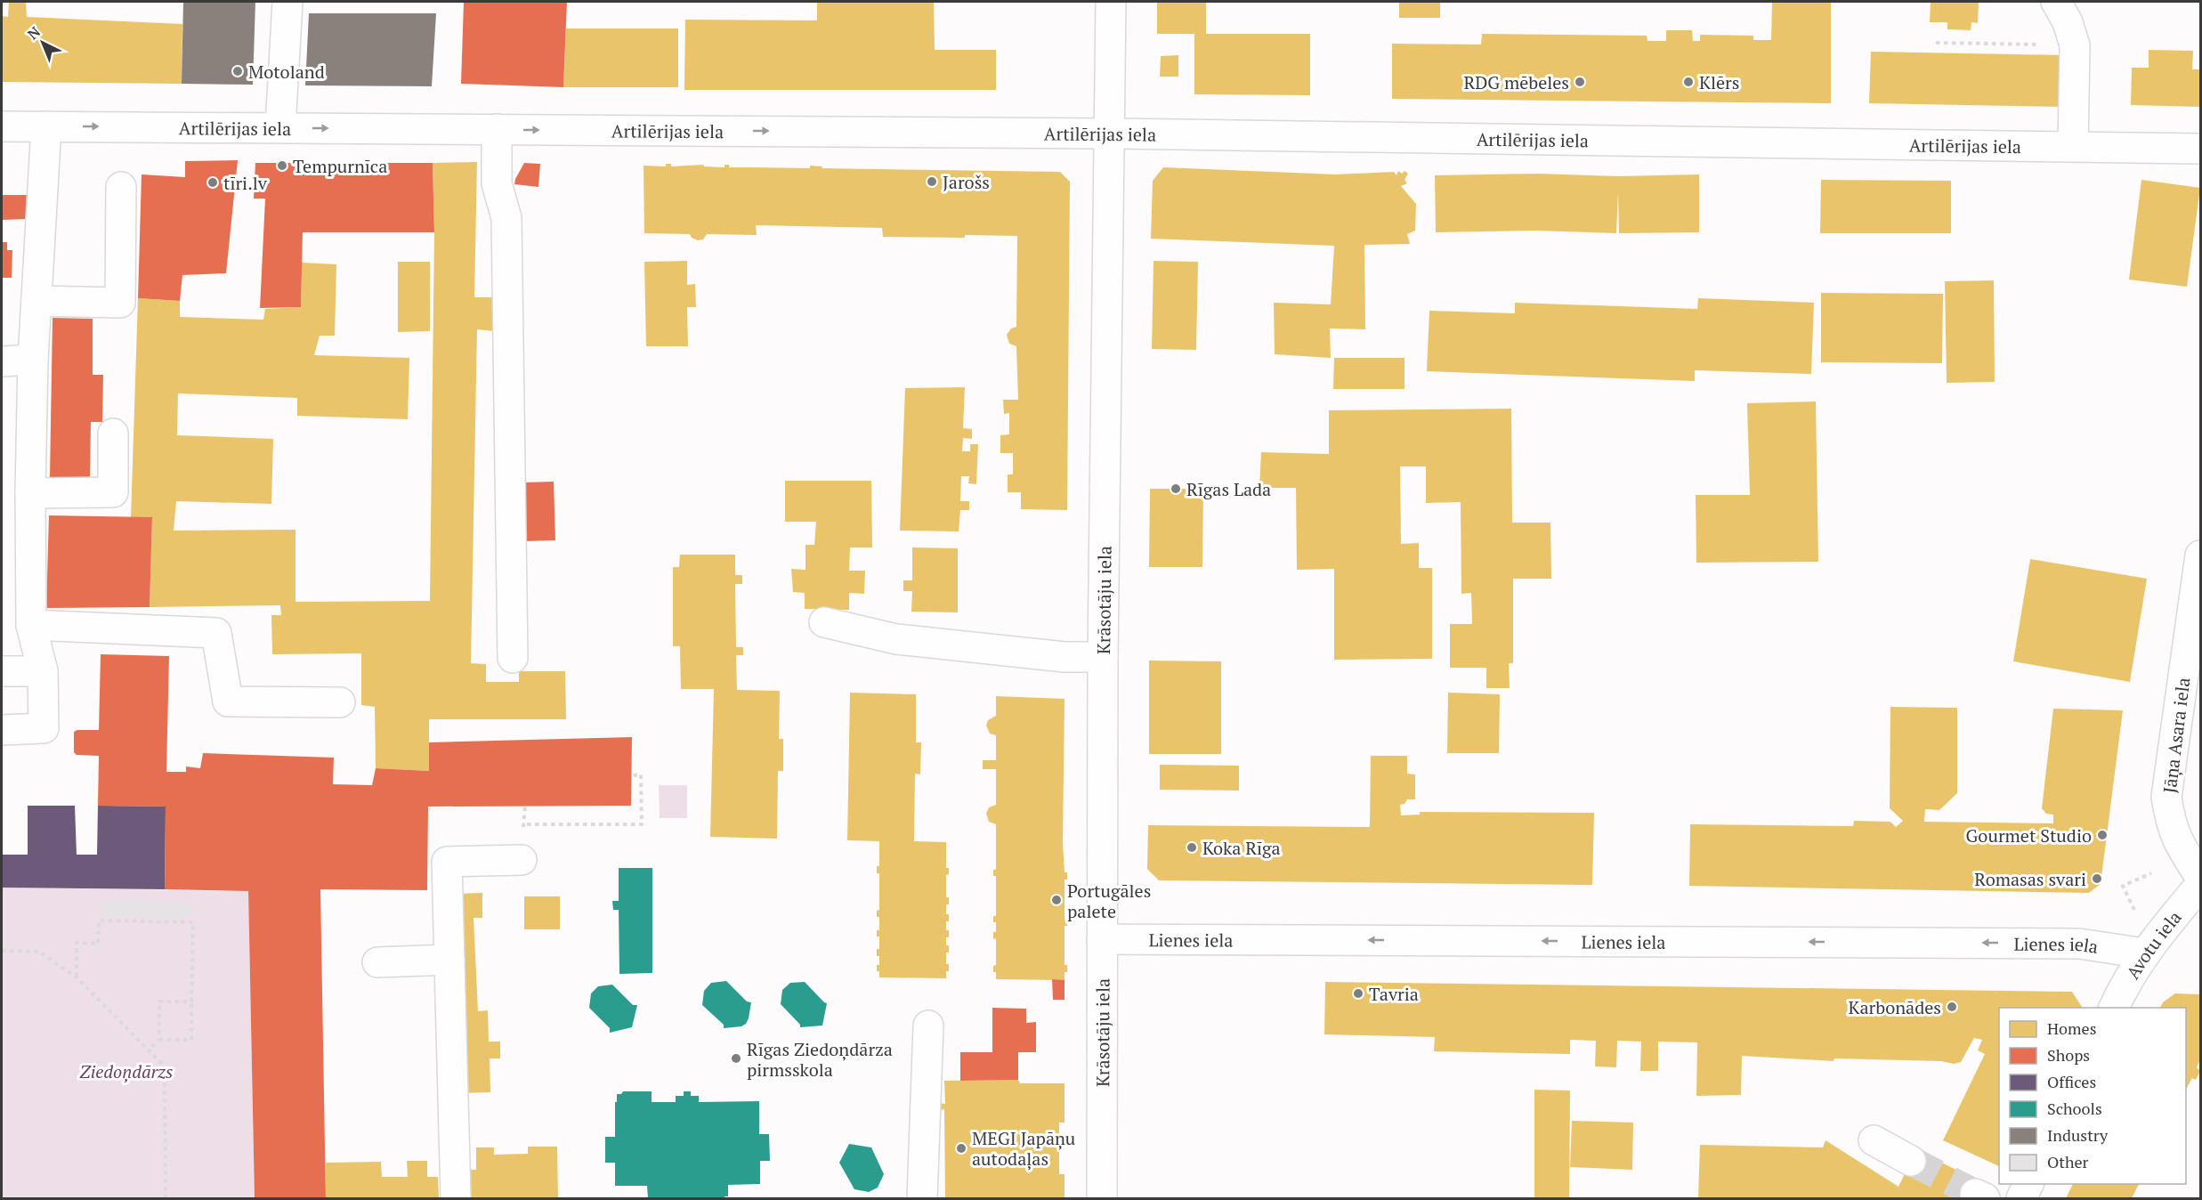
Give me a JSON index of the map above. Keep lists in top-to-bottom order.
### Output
{
  "streets": {
    "street": [
      "Artilērijas iela",
      "Krāsotāju iela",
      "Jāņa Asara iela",
      "Lienes iela",
      "Avotu iela"
    ]
  },
  "crossings": [
    ["Artilērijas iela", "Krāsotāju iela"],
    ["Krāsotāju iela", "Lienes iela"],
    ["Lienes iela", "Avotu iela"]
  ],
  "one_way": ["Artilērijas iela", "Lienes iela"],
  "parks": ["Ziedoņdārzs"],
  "places": [
    "Motoland",
    "RDG mēbeles",
    "Klērs",
    "Tempurnīca",
    "Jarošs",
    "tīri.lv",
    "Rīgas Lada",
    "Gourmet Studio",
    "Koka Rīga",
    "Romasas svari",
    "Portugāles palete",
    "Tavria",
    "Karbonādes",
    "Rīgas Ziedoņdārza pirmsskola",
    "MEGI Japāņu autodaļas"
  ],
  "legend": [
    "Homes",
    "Shops",
    "Offices",
    "Schools",
    "Industry",
    "Other"
  ],
  "north": "top left"
}
